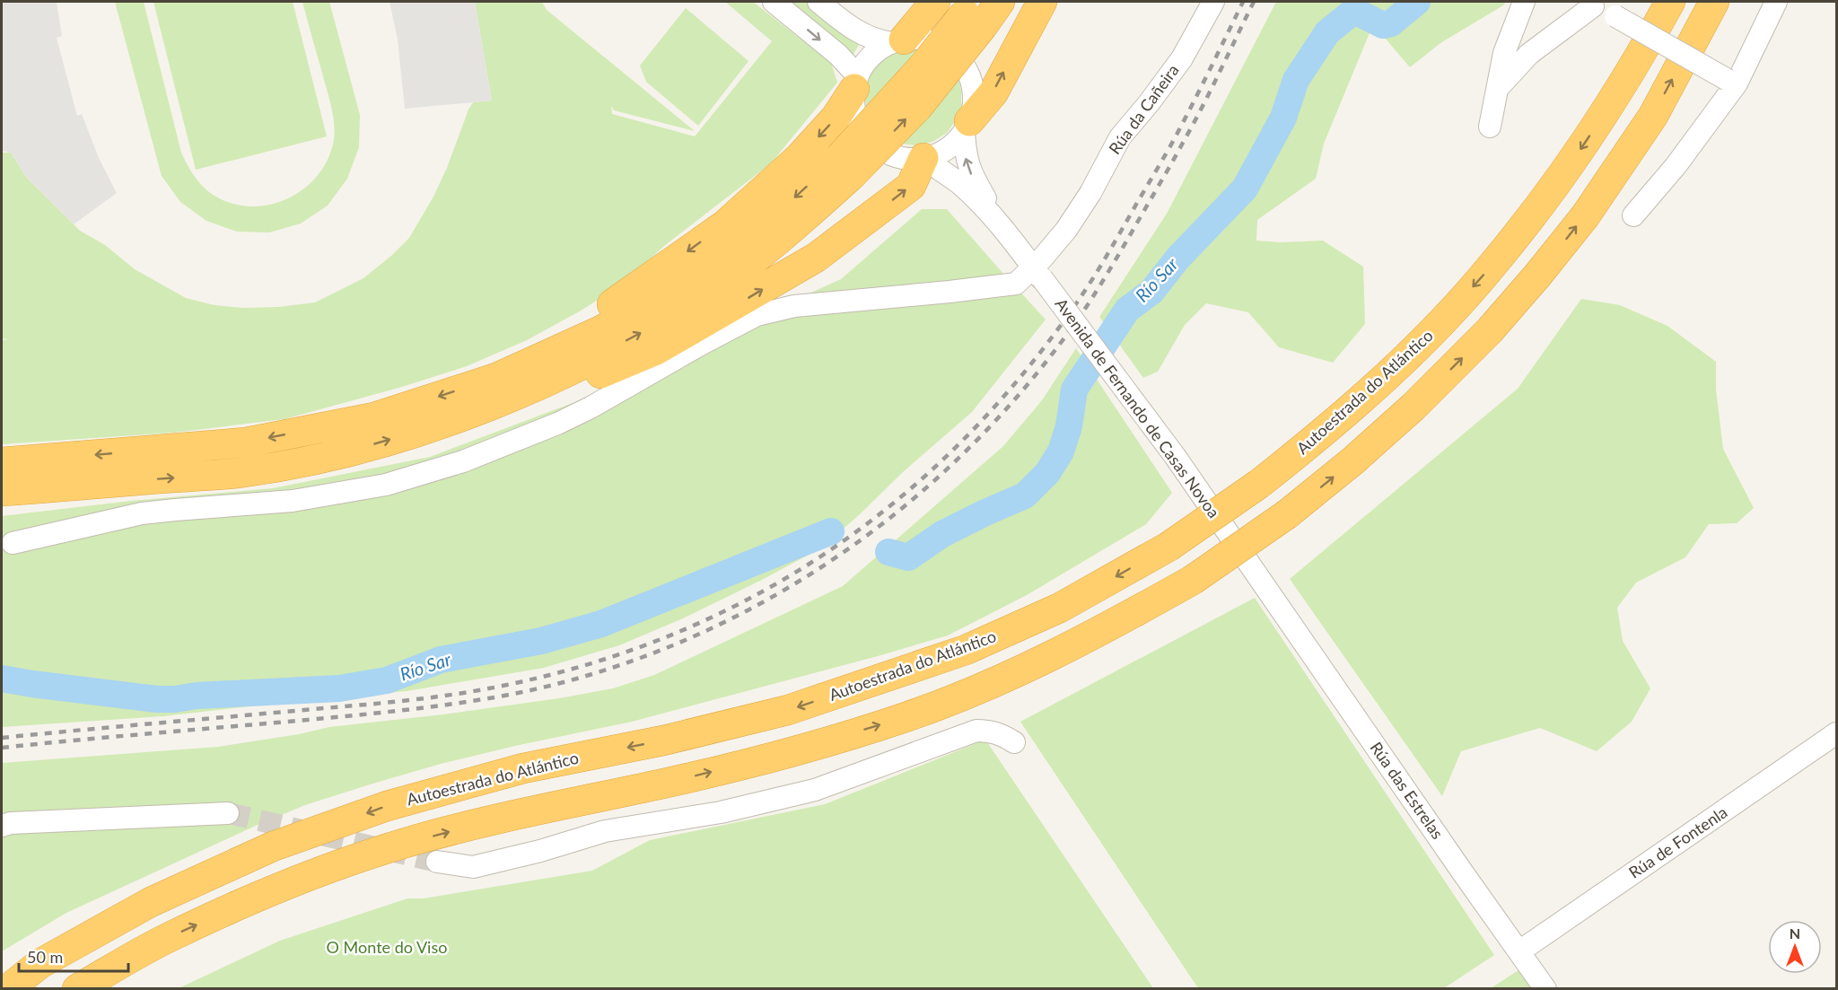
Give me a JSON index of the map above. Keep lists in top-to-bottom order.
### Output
{
  "streets": {
    "highway": ["Autoestrada do Atlántico"],
    "street": [
      "Rúa da Cañeira",
      "Avenida de Fernando de Casas Novoa",
      "Rúa das Estrelas",
      "Rúa de Fontenla"
    ]
  },
  "crossings": [
    ["Rúa da Cañeira", "Avenida de Fernando de Casas Novoa"],
    ["Avenida de Fernando de Casas Novoa", "Rúa das Estrelas"],
    ["Rúa das Estrelas", "Rúa de Fontenla"]
  ],
  "water": ["Río Sar"],
  "parks": ["O Monte do Viso"],
  "scale_bar": "50 m",
  "north": "top"
}
